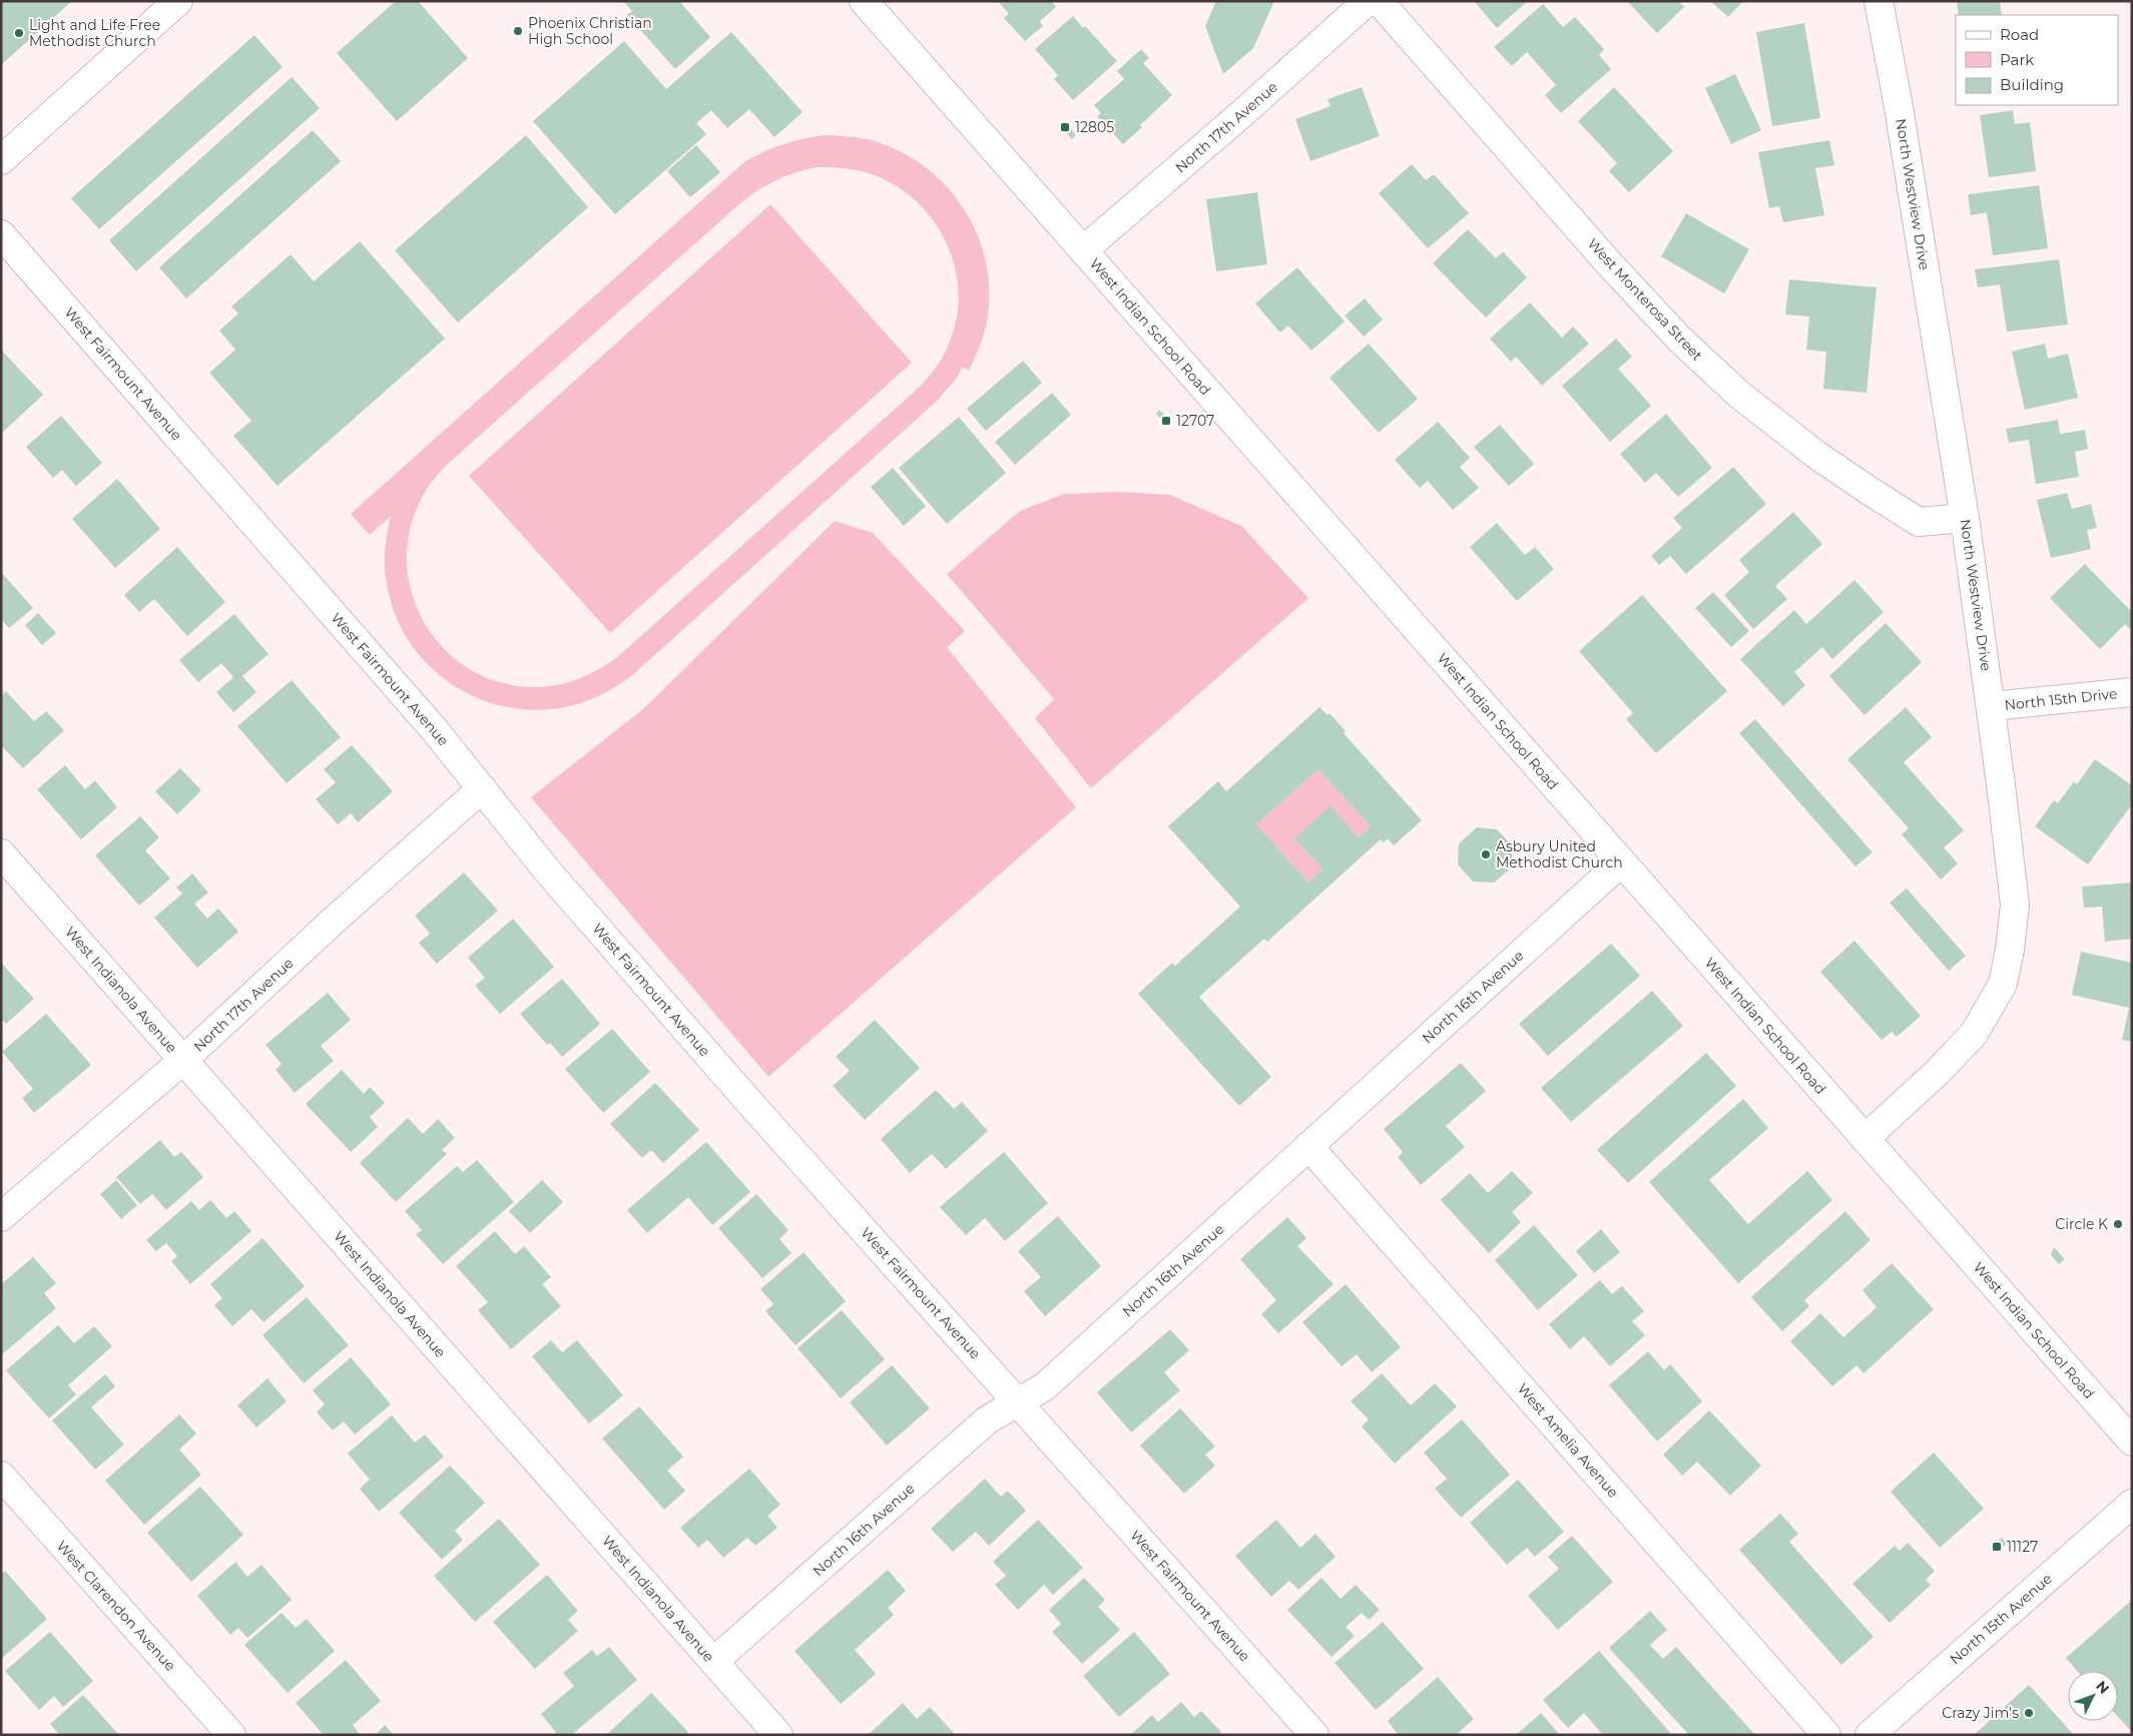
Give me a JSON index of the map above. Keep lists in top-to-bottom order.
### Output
{
  "streets": {
    "street": [
      "North 17th Avenue",
      "North Westview Drive",
      "West Monterosa Street",
      "West Indian School Road",
      "West Fairmount Avenue",
      "North 15th Drive",
      "West Indianola Avenue",
      "North 16th Avenue",
      "West Amelia Avenue",
      "West Clarendon Avenue",
      "North 15th Avenue"
    ]
  },
  "crossings": [
    ["North 17th Avenue", "West Indian School Road"],
    ["North 17th Avenue", "West Fairmount Avenue"],
    ["North 17th Avenue", "West Indianola Avenue"],
    ["North Westview Drive", "West Monterosa Street"],
    ["North Westview Drive", "West Indian School Road"],
    ["North Westview Drive", "North 15th Drive"],
    ["West Indian School Road", "North 16th Avenue"],
    ["West Fairmount Avenue", "North 16th Avenue"],
    ["West Indianola Avenue", "North 16th Avenue"],
    ["North 16th Avenue", "West Amelia Avenue"]
  ],
  "places": {
    "other": [
      "Phoenix Christian High School",
      "Light and Life Free Methodist Church",
      "Asbury United Methodist Church",
      "Circle K",
      "Crazy Jim's"
    ],
    "transit": ["12805", "12707", "11127"]
  },
  "legend": ["Road", "Park", "Building"],
  "north": "top right"
}
